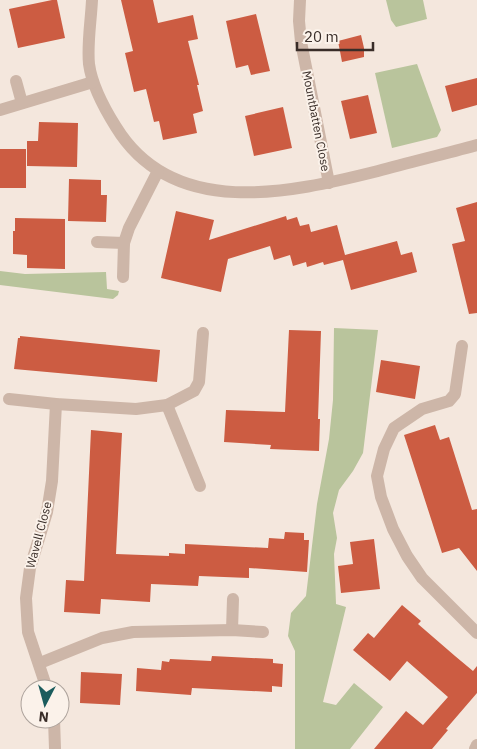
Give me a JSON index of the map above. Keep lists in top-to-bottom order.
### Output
{
  "streets": {
    "street": ["Mountbatten Close", "Wavell Close"]
  },
  "scale_bar": "20 m",
  "north": "bottom"
}
